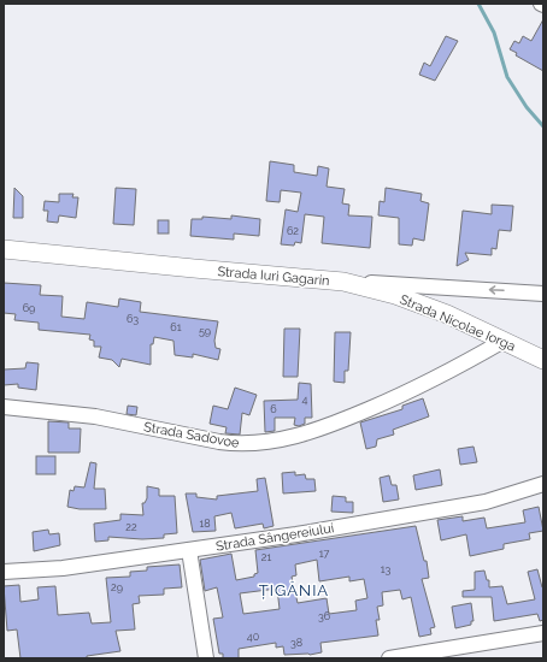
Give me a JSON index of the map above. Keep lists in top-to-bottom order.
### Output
{
  "streets": {
    "main road": ["Strada Iuri Gagarin", "Strada Nicolae Iorga"],
    "street": ["Strada Sadovoe", "Strada Sângereiului"]
  },
  "crossings": [
    ["Strada Iuri Gagarin", "Strada Nicolae Iorga"],
    ["Strada Nicolae Iorga", "Strada Sadovoe"]
  ],
  "one_way": ["Strada Iuri Gagarin"],
  "districts": ["ȚIGĂNIA"],
  "house_numbers": [
    "62",
    "69",
    "63",
    "61",
    "59",
    "4",
    "6",
    "18",
    "22",
    "17",
    "21",
    "13",
    "29",
    "36",
    "40",
    "38"
  ]
}
